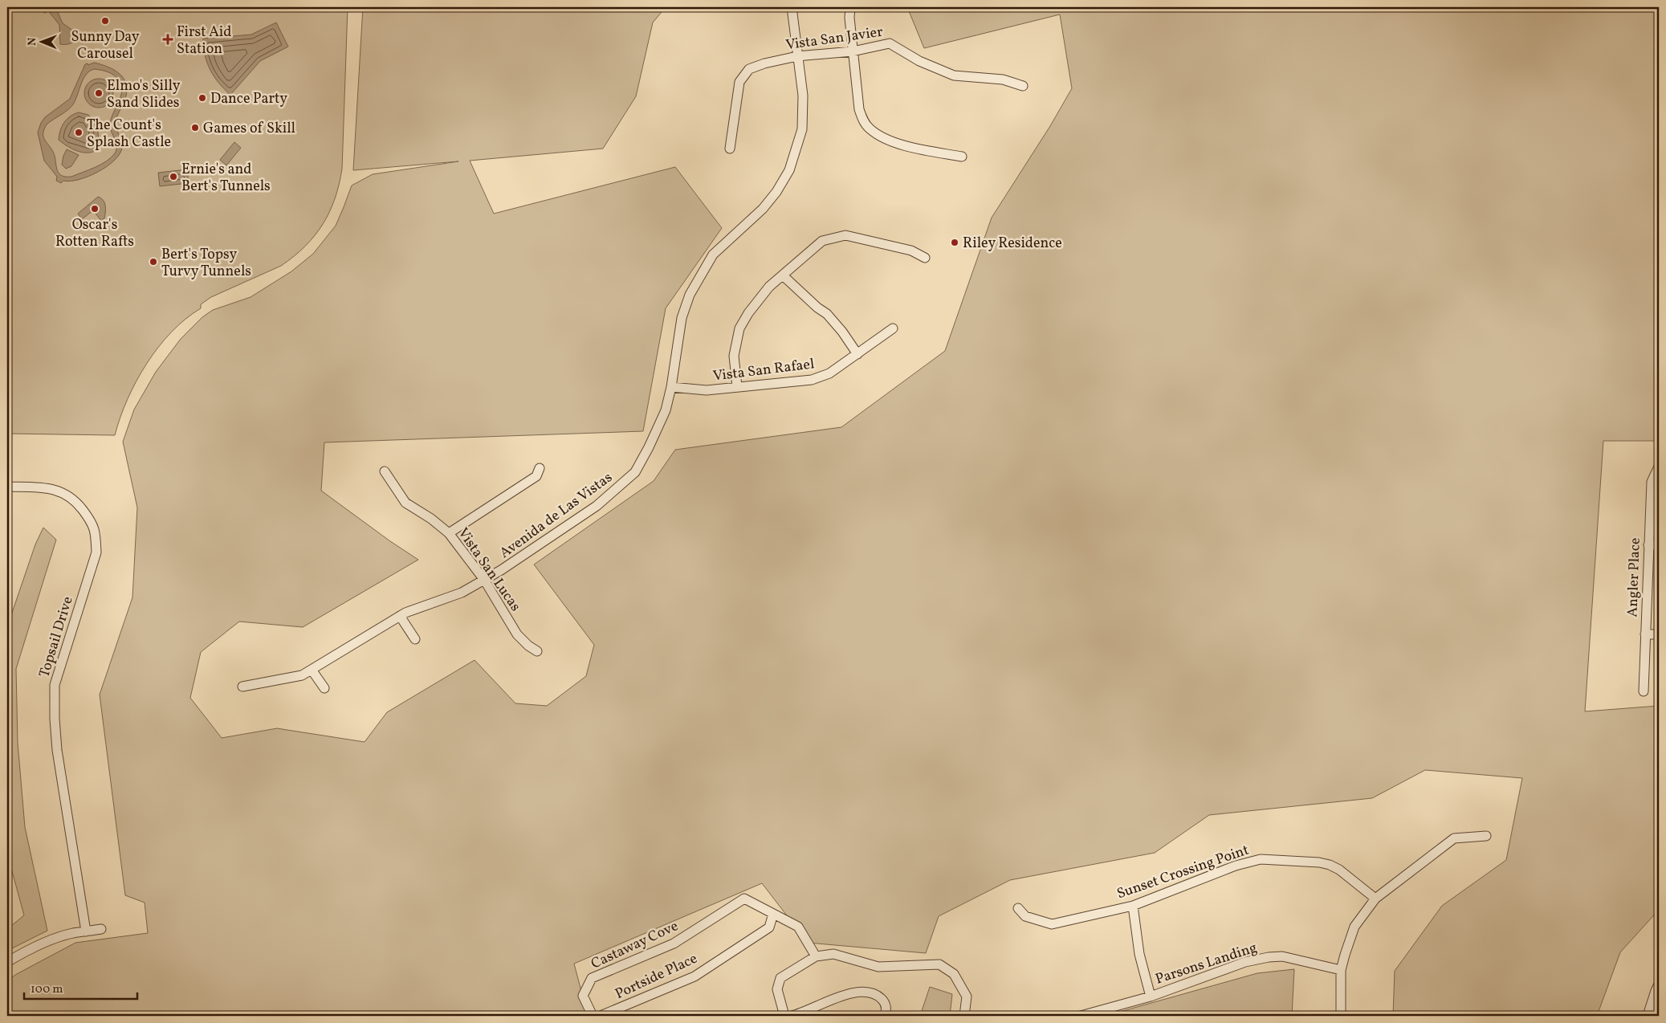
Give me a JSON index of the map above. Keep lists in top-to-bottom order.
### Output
{
  "streets": {
    "street": [
      "Vista San Javier",
      "Vista San Rafael",
      "Avenida de Las Vistas",
      "Vista San Lucas",
      "Angler Place",
      "Topsail Drive",
      "Sunset Crossing Point",
      "Castaway Cove",
      "Parsons Landing",
      "Portside Place"
    ]
  },
  "crossings": [
    ["Vista San Javier", "Avenida de Las Vistas"],
    ["Vista San Rafael", "Avenida de Las Vistas"],
    ["Avenida de Las Vistas", "Vista San Lucas"],
    ["Castaway Cove", "Portside Place"]
  ],
  "places": {
    "other": [
      "Sunny Day Carousel",
      "Elmo's Silly Sand Slides",
      "Dance Party",
      "Games of Skill",
      "The Count's Splash Castle",
      "Ernie's and Bert's Tunnels",
      "Oscar's Rotten Rafts",
      "Riley Residence",
      "Bert's Topsy Turvy Tunnels"
    ],
    "health": ["First Aid Station"]
  },
  "scale_bar": "100 m",
  "north": "left"
}
